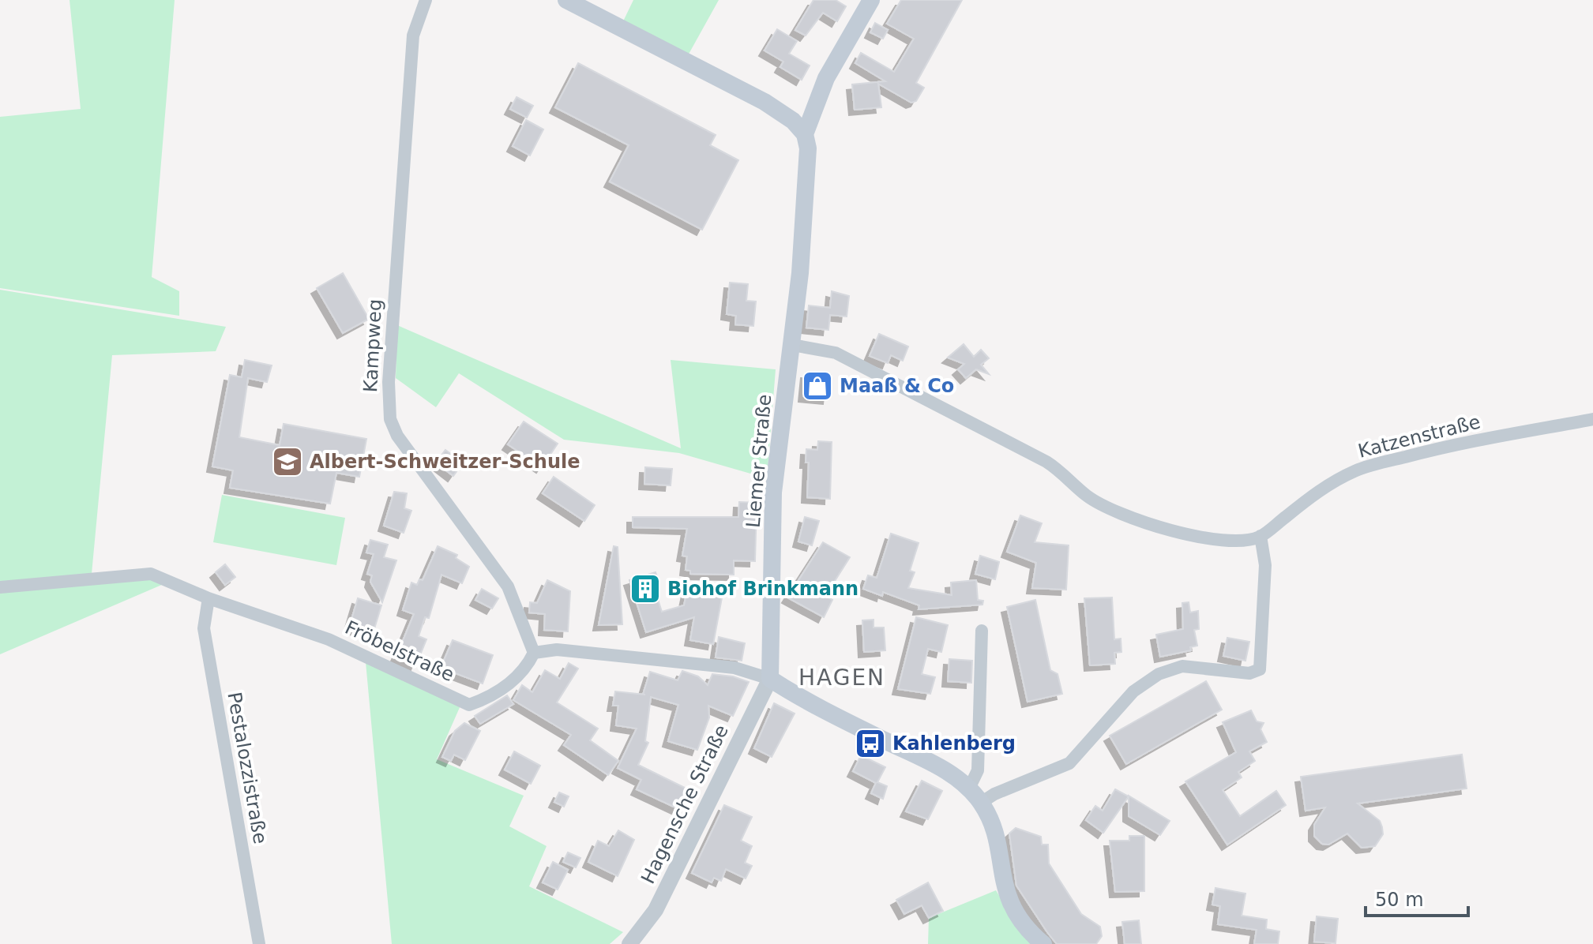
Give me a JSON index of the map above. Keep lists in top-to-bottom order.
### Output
{
  "streets": {
    "main road": ["Liemer Straße"],
    "street": [
      "Kampweg",
      "Katzenstraße",
      "Fröbelstraße",
      "Pestalozzistraße",
      "Hagensche Straße"
    ]
  },
  "crossings": [
    ["Kampweg", "Fröbelstraße"],
    ["Katzenstraße", "Liemer Straße"],
    ["Liemer Straße", "Hagensche Straße"],
    ["Fröbelstraße", "Pestalozzistraße"]
  ],
  "districts": ["HAGEN"],
  "places": {
    "shop": ["Maaß & Co"],
    "school or university": ["Albert-Schweitzer-Schule"],
    "building": ["Biohof Brinkmann"],
    "bus stop": ["Kahlenberg"]
  },
  "scale_bar": "50 m"
}
